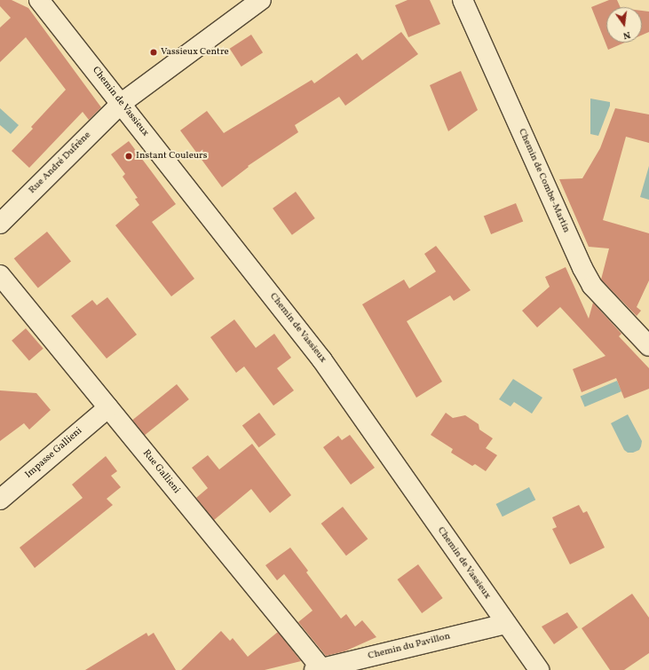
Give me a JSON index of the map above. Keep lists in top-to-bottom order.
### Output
{
  "streets": {
    "street": [
      "Chemin de Vassieux",
      "Rue André Dufrène",
      "Chemin de Combe-Martin",
      "Impasse Gallieni",
      "Rue Gallieni",
      "Chemin du Pavillon"
    ]
  },
  "crossings": [
    ["Chemin de Vassieux", "Rue André Dufrène"],
    ["Chemin de Vassieux", "Chemin du Pavillon"],
    ["Impasse Gallieni", "Rue Gallieni"],
    ["Rue Gallieni", "Chemin du Pavillon"]
  ],
  "places": ["Vassieux Centre", "Instant Couleurs"],
  "north": "bottom"
}
